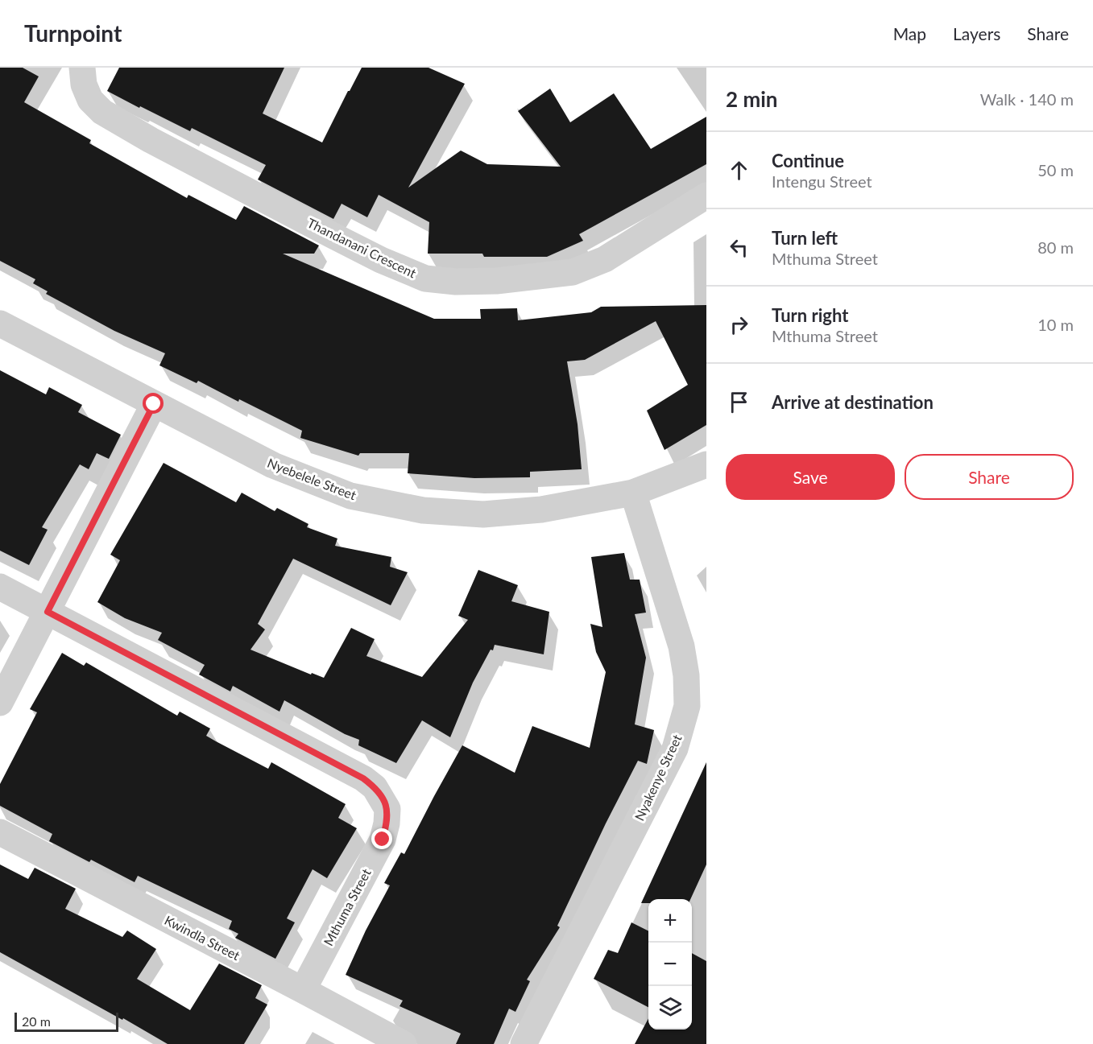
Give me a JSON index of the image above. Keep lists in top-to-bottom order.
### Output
{
  "streets": {
    "street": [
      "Thandanani Crescent",
      "Nyebelele Street",
      "Nyakenye Street",
      "Mthuma Street",
      "Kwindla Street"
    ]
  },
  "crossings": [
    ["Nyebelele Street", "Nyakenye Street"],
    ["Mthuma Street", "Kwindla Street"]
  ],
  "scale_bar": "20 m",
  "page": {
    "header": "Turnpoint",
    "nav": ["Map", "Layers", "Share"],
    "heading": ["2 min", "Walk · 140 m"],
    "list": [
      ["Continue", "Intengu Street", "50 m"],
      ["Turn left", "Mthuma Street", "80 m"],
      ["Turn right", "Mthuma Street", "10 m"],
      "Arrive at destination"
    ],
    "buttons": ["Save", "Share"],
    "map_buttons": ["+", "−"],
    "scale": "20 m"
  }
}
